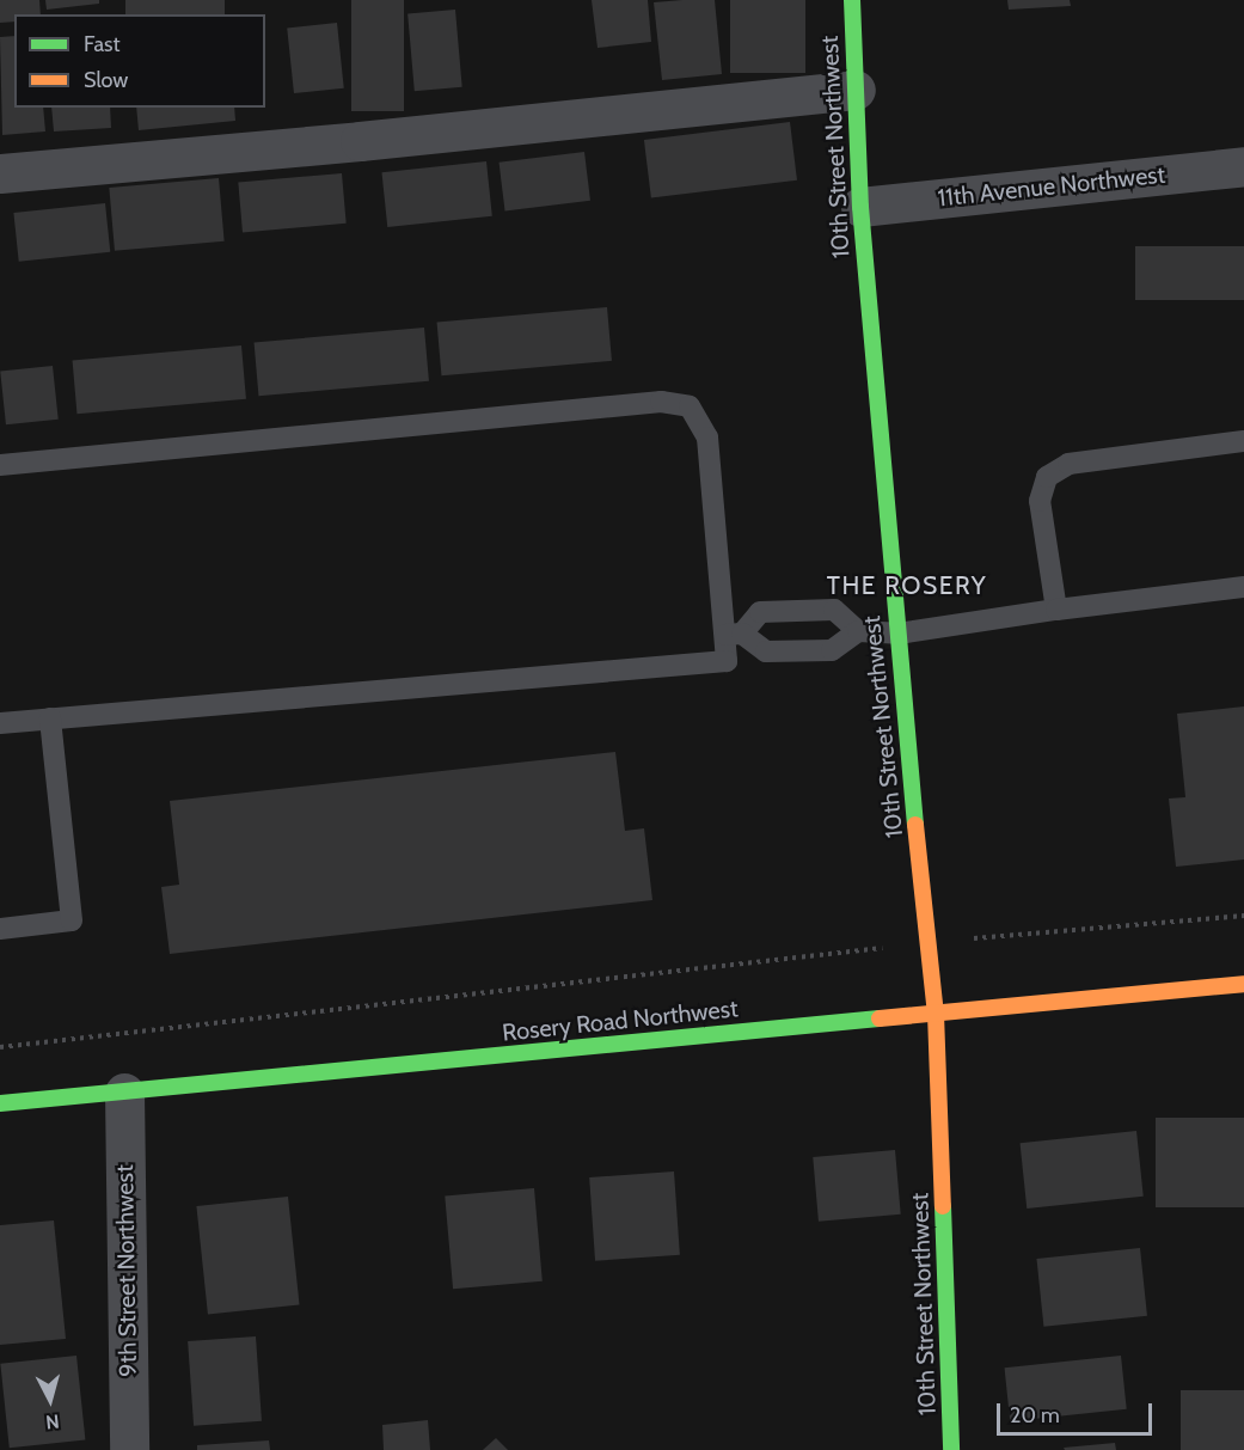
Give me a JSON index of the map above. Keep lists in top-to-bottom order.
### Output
{
  "streets": {
    "street": [
      "10th Street Northwest",
      "11th Avenue Northwest",
      "Rosery Road Northwest",
      "9th Street Northwest"
    ]
  },
  "crossings": [
    ["10th Street Northwest", "11th Avenue Northwest"],
    ["10th Street Northwest", "Rosery Road Northwest"],
    ["Rosery Road Northwest", "9th Street Northwest"]
  ],
  "districts": ["THE ROSERY"],
  "legend": ["Fast", "Slow"],
  "scale_bar": "20 m",
  "north": "bottom"
}
